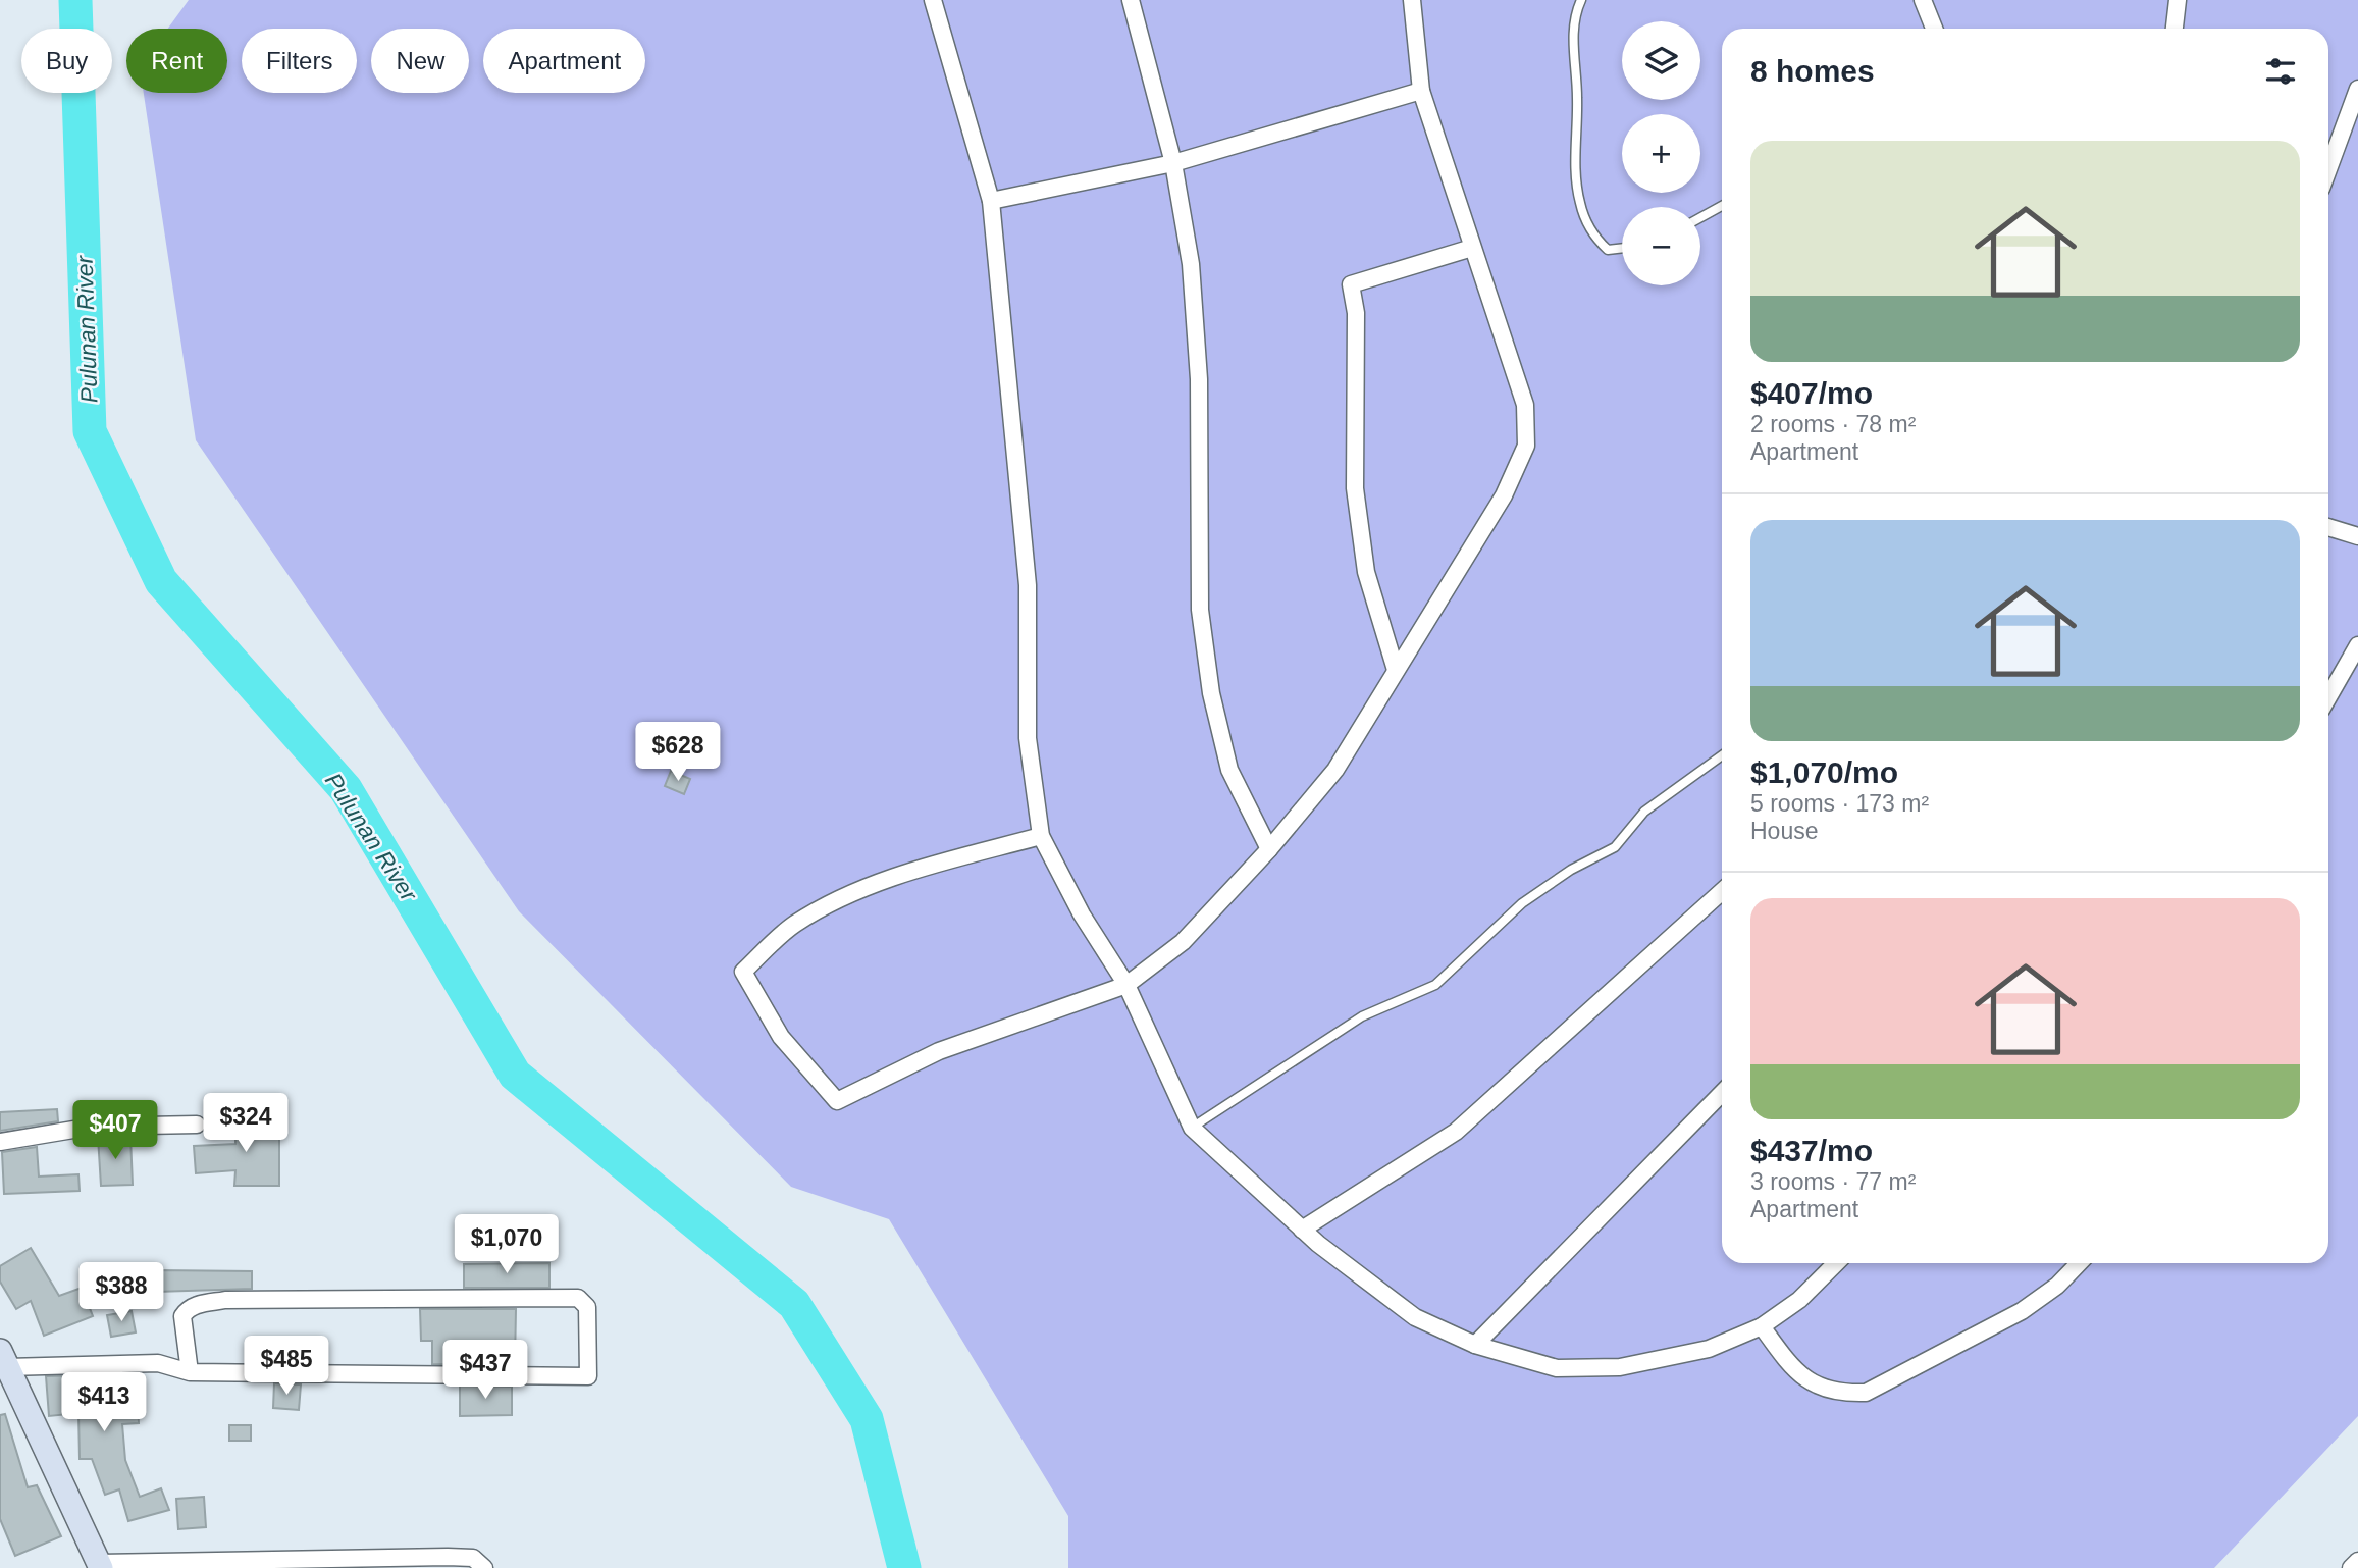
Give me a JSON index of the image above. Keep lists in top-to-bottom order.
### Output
{
  "water": ["Pulunan River"],
  "page": {
    "map_buttons": ["+", "−"],
    "chip": [
      "Buy",
      "Rent",
      "Filters",
      "New",
      "Apartment"
    ],
    "heading": "8 homes",
    "list": [
      {
        "name": "$407/mo",
        "note": "2 rooms · 78 m² · Apartment"
      },
      {
        "name": "$1,070/mo",
        "note": "5 rooms · 173 m² · House"
      },
      {
        "name": "$437/mo",
        "note": "3 rooms · 77 m² · Apartment"
      }
    ],
    "price": [
      "$628",
      "$324",
      "$407",
      "$1,070",
      "$388",
      "$485",
      "$437",
      "$413"
    ]
  }
}
